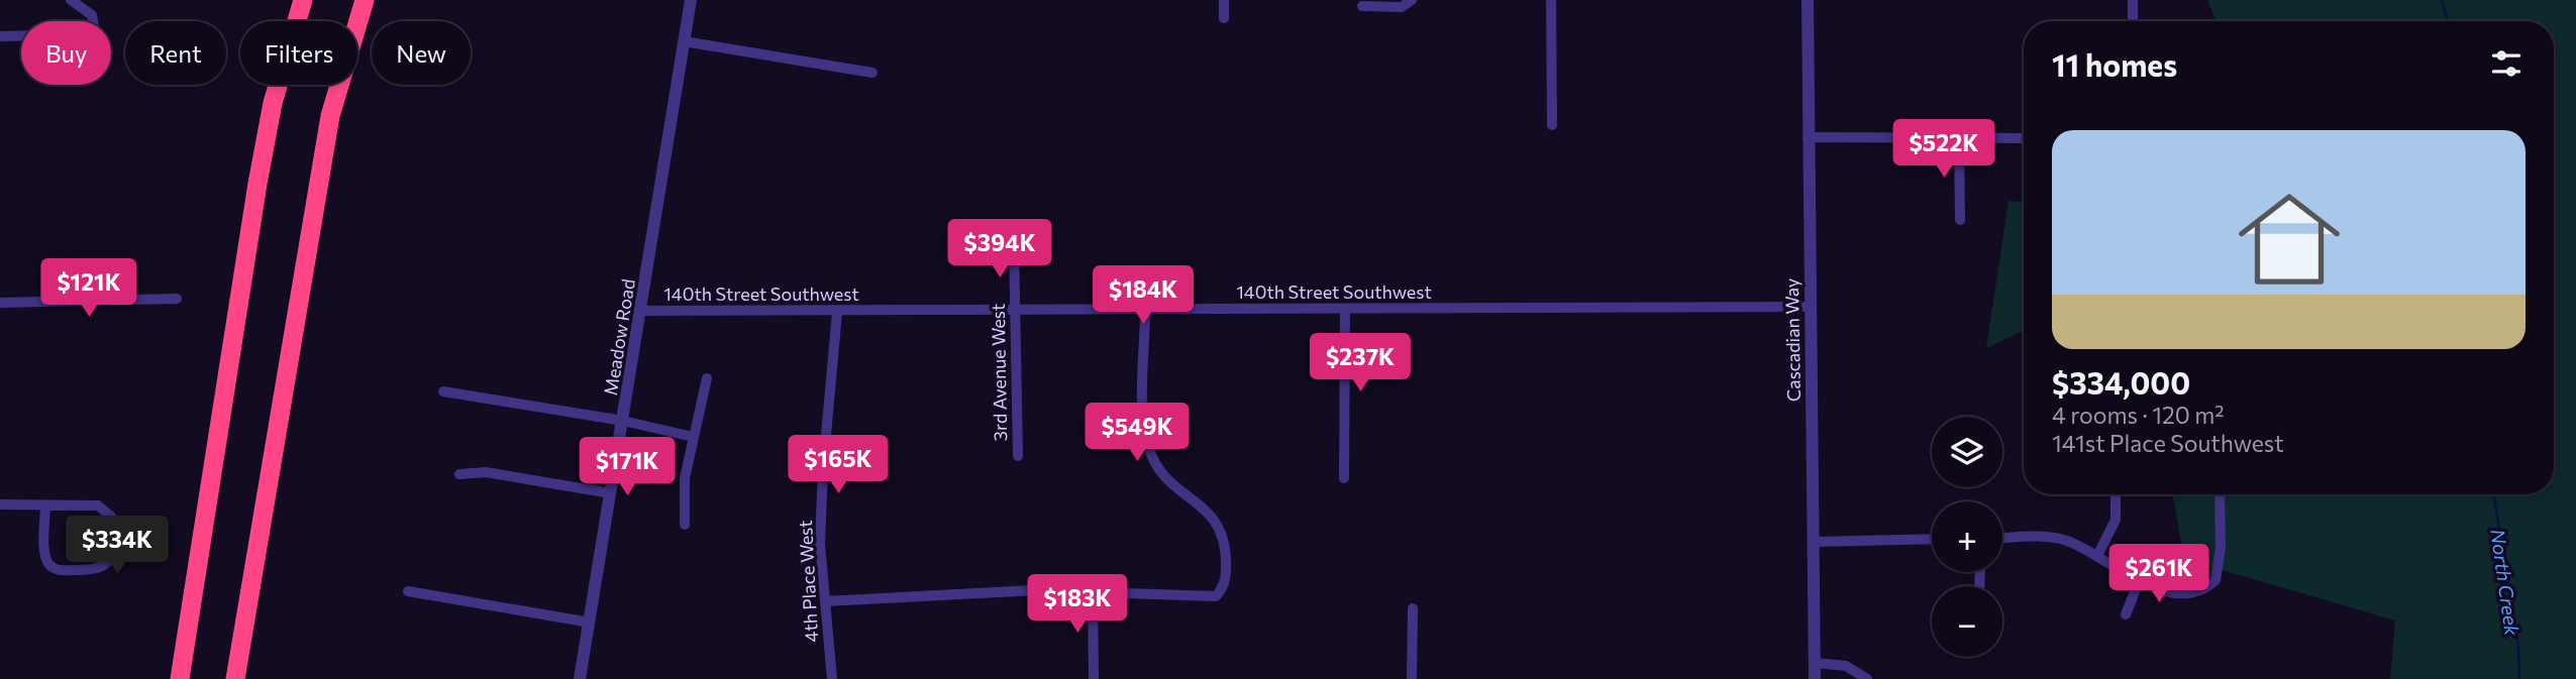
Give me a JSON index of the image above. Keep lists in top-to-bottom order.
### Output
{
  "streets": {
    "street": [
      "140th Street Southwest",
      "Meadow Road",
      "Cascadian Way",
      "3rd Avenue West",
      "4th Place West"
    ]
  },
  "crossings": [
    ["140th Street Southwest", "Meadow Road"],
    ["140th Street Southwest", "Cascadian Way"],
    ["140th Street Southwest", "3rd Avenue West"],
    ["140th Street Southwest", "4th Place West"]
  ],
  "water": ["North Creek"],
  "page": {
    "chip": [
      "Buy",
      "Rent",
      "Filters",
      "New"
    ],
    "heading": "11 homes",
    "list": [
      {
        "name": "$334,000",
        "note": "4 rooms · 120 m² · 141st Place Southwest"
      }
    ],
    "price": [
      "$522K",
      "$394K",
      "$121K",
      "$184K",
      "$237K",
      "$549K",
      "$165K",
      "$171K",
      "$334K",
      "$261K",
      "$183K"
    ],
    "map_buttons": ["+", "−"]
  }
}
